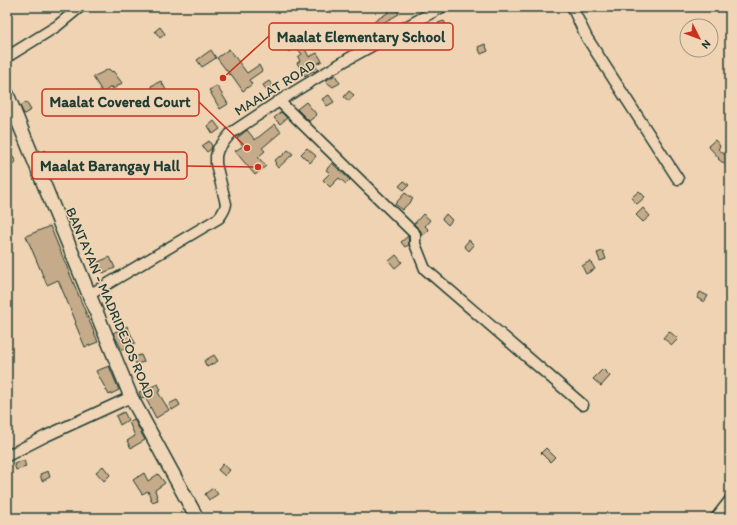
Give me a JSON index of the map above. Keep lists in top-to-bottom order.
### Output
{
  "streets": {
    "main road": ["BANTAYAN - MADRIDEJOS ROAD"],
    "street": ["MAALAT ROAD"]
  },
  "crossings": [
    ["MAALAT ROAD", "BANTAYAN - MADRIDEJOS ROAD"]
  ],
  "places": ["Maalat Elementary School", "Maalat Covered Court", "Maalat Barangay Hall"],
  "north": "bottom right"
}
